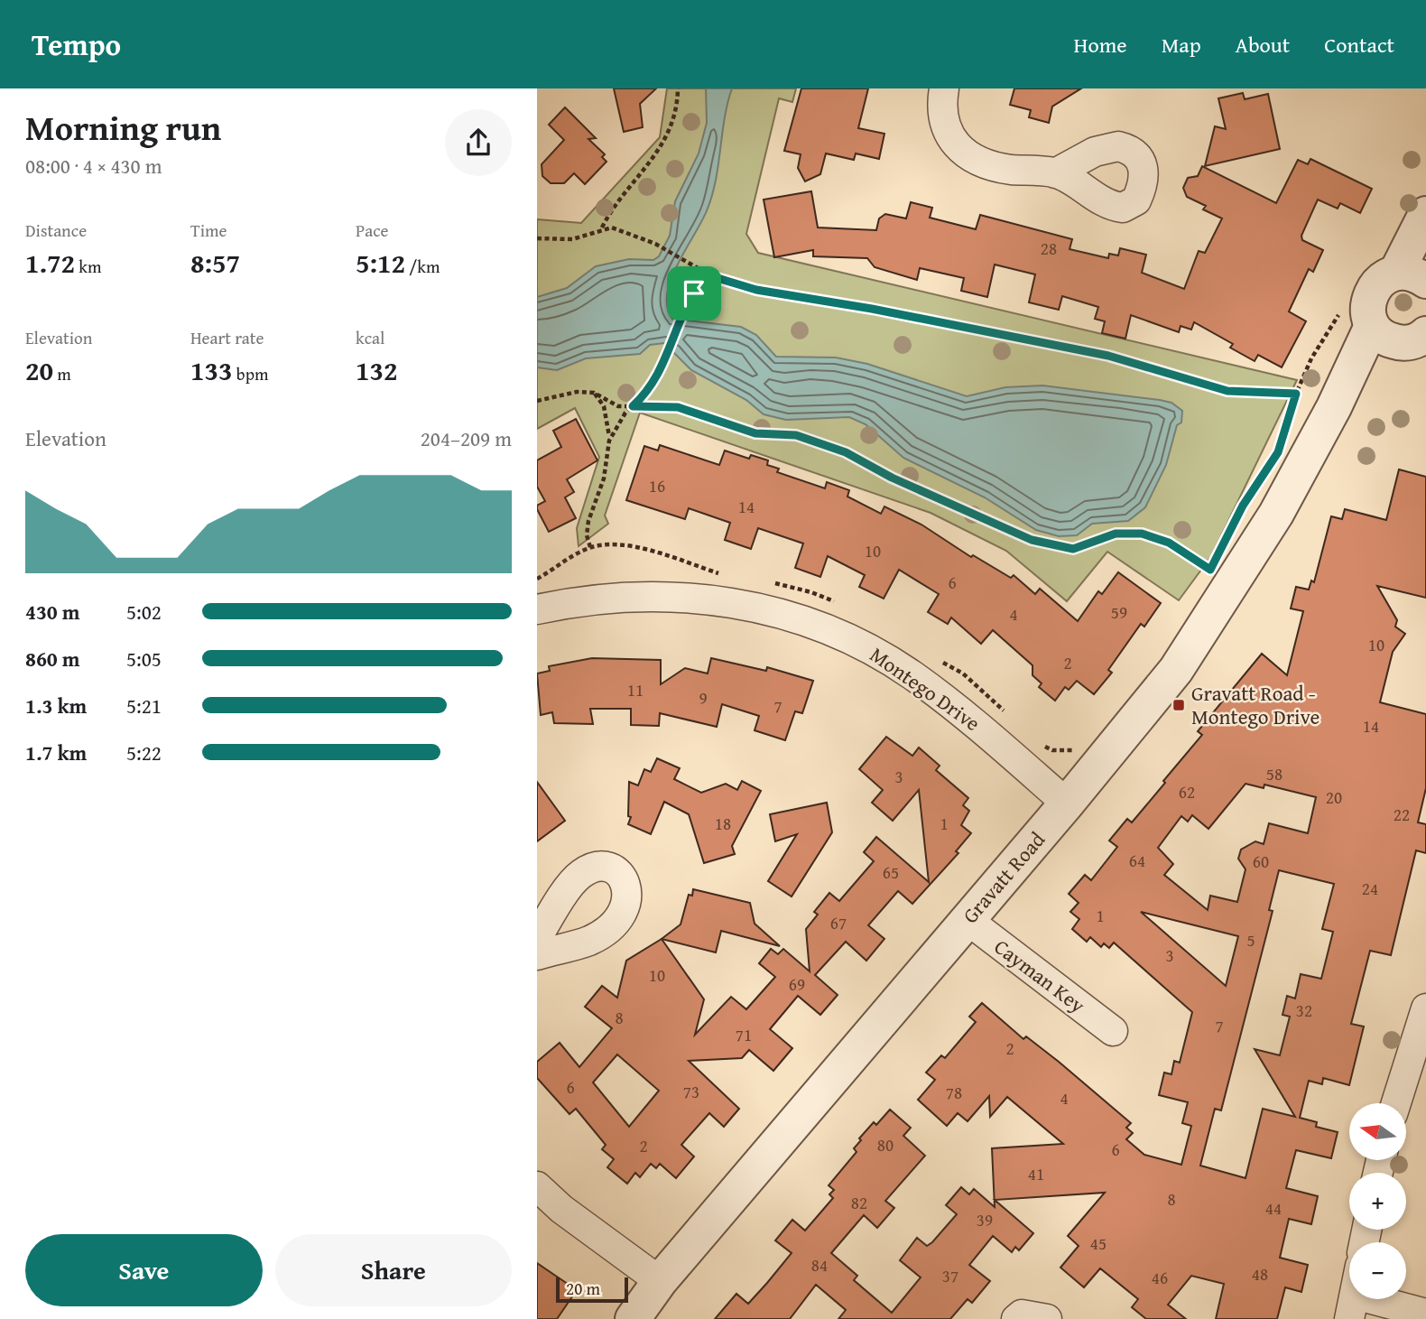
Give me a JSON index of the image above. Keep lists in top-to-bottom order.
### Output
{
  "streets": {
    "street": ["Montego Drive", "Gravatt Road", "Cayman Key"]
  },
  "crossings": [
    ["Montego Drive", "Gravatt Road"],
    ["Gravatt Road", "Cayman Key"]
  ],
  "places": {
    "transit": ["Gravatt Road - Montego Drive"]
  },
  "house_numbers": [
    "28",
    "16",
    "14",
    "10",
    "6",
    "59",
    "4",
    "10",
    "2",
    "11",
    "9",
    "7",
    "14",
    "58",
    "3",
    "62",
    "20",
    "22",
    "18",
    "1",
    "64",
    "60",
    "65",
    "24",
    "1",
    "67",
    "5",
    "3",
    "10",
    "69",
    "32",
    "8",
    "7",
    "71",
    "2",
    "6",
    "73",
    "78",
    "4",
    "80",
    "2",
    "6",
    "41",
    "8",
    "82",
    "44",
    "39",
    "45",
    "84",
    "48",
    "37",
    "46"
  ],
  "scale_bar": "20 m",
  "north": "left",
  "page": {
    "header": "Tempo",
    "nav": [
      "Home",
      "Map",
      "About",
      "Contact"
    ],
    "heading": ["Morning run", "08:00 · 4 × 430 m"],
    "stats": [
      ["Distance", "1.72 km"],
      ["Time", "8:57"],
      ["Pace", "5:12 /km"],
      ["Elevation", "20 m"],
      ["Heart rate", "133 bpm"],
      ["kcal", "132"]
    ],
    "chart": ["Elevation", "204–209 m"],
    "list": [
      {
        "name": "430 m",
        "note": "5:02"
      },
      {
        "name": "860 m",
        "note": "5:05"
      },
      {
        "name": "1.3 km",
        "note": "5:21"
      },
      {
        "name": "1.7 km",
        "note": "5:22"
      }
    ],
    "map_buttons": ["+", "−"],
    "buttons": ["Save", "Share"],
    "scale": "20 m"
  }
}
